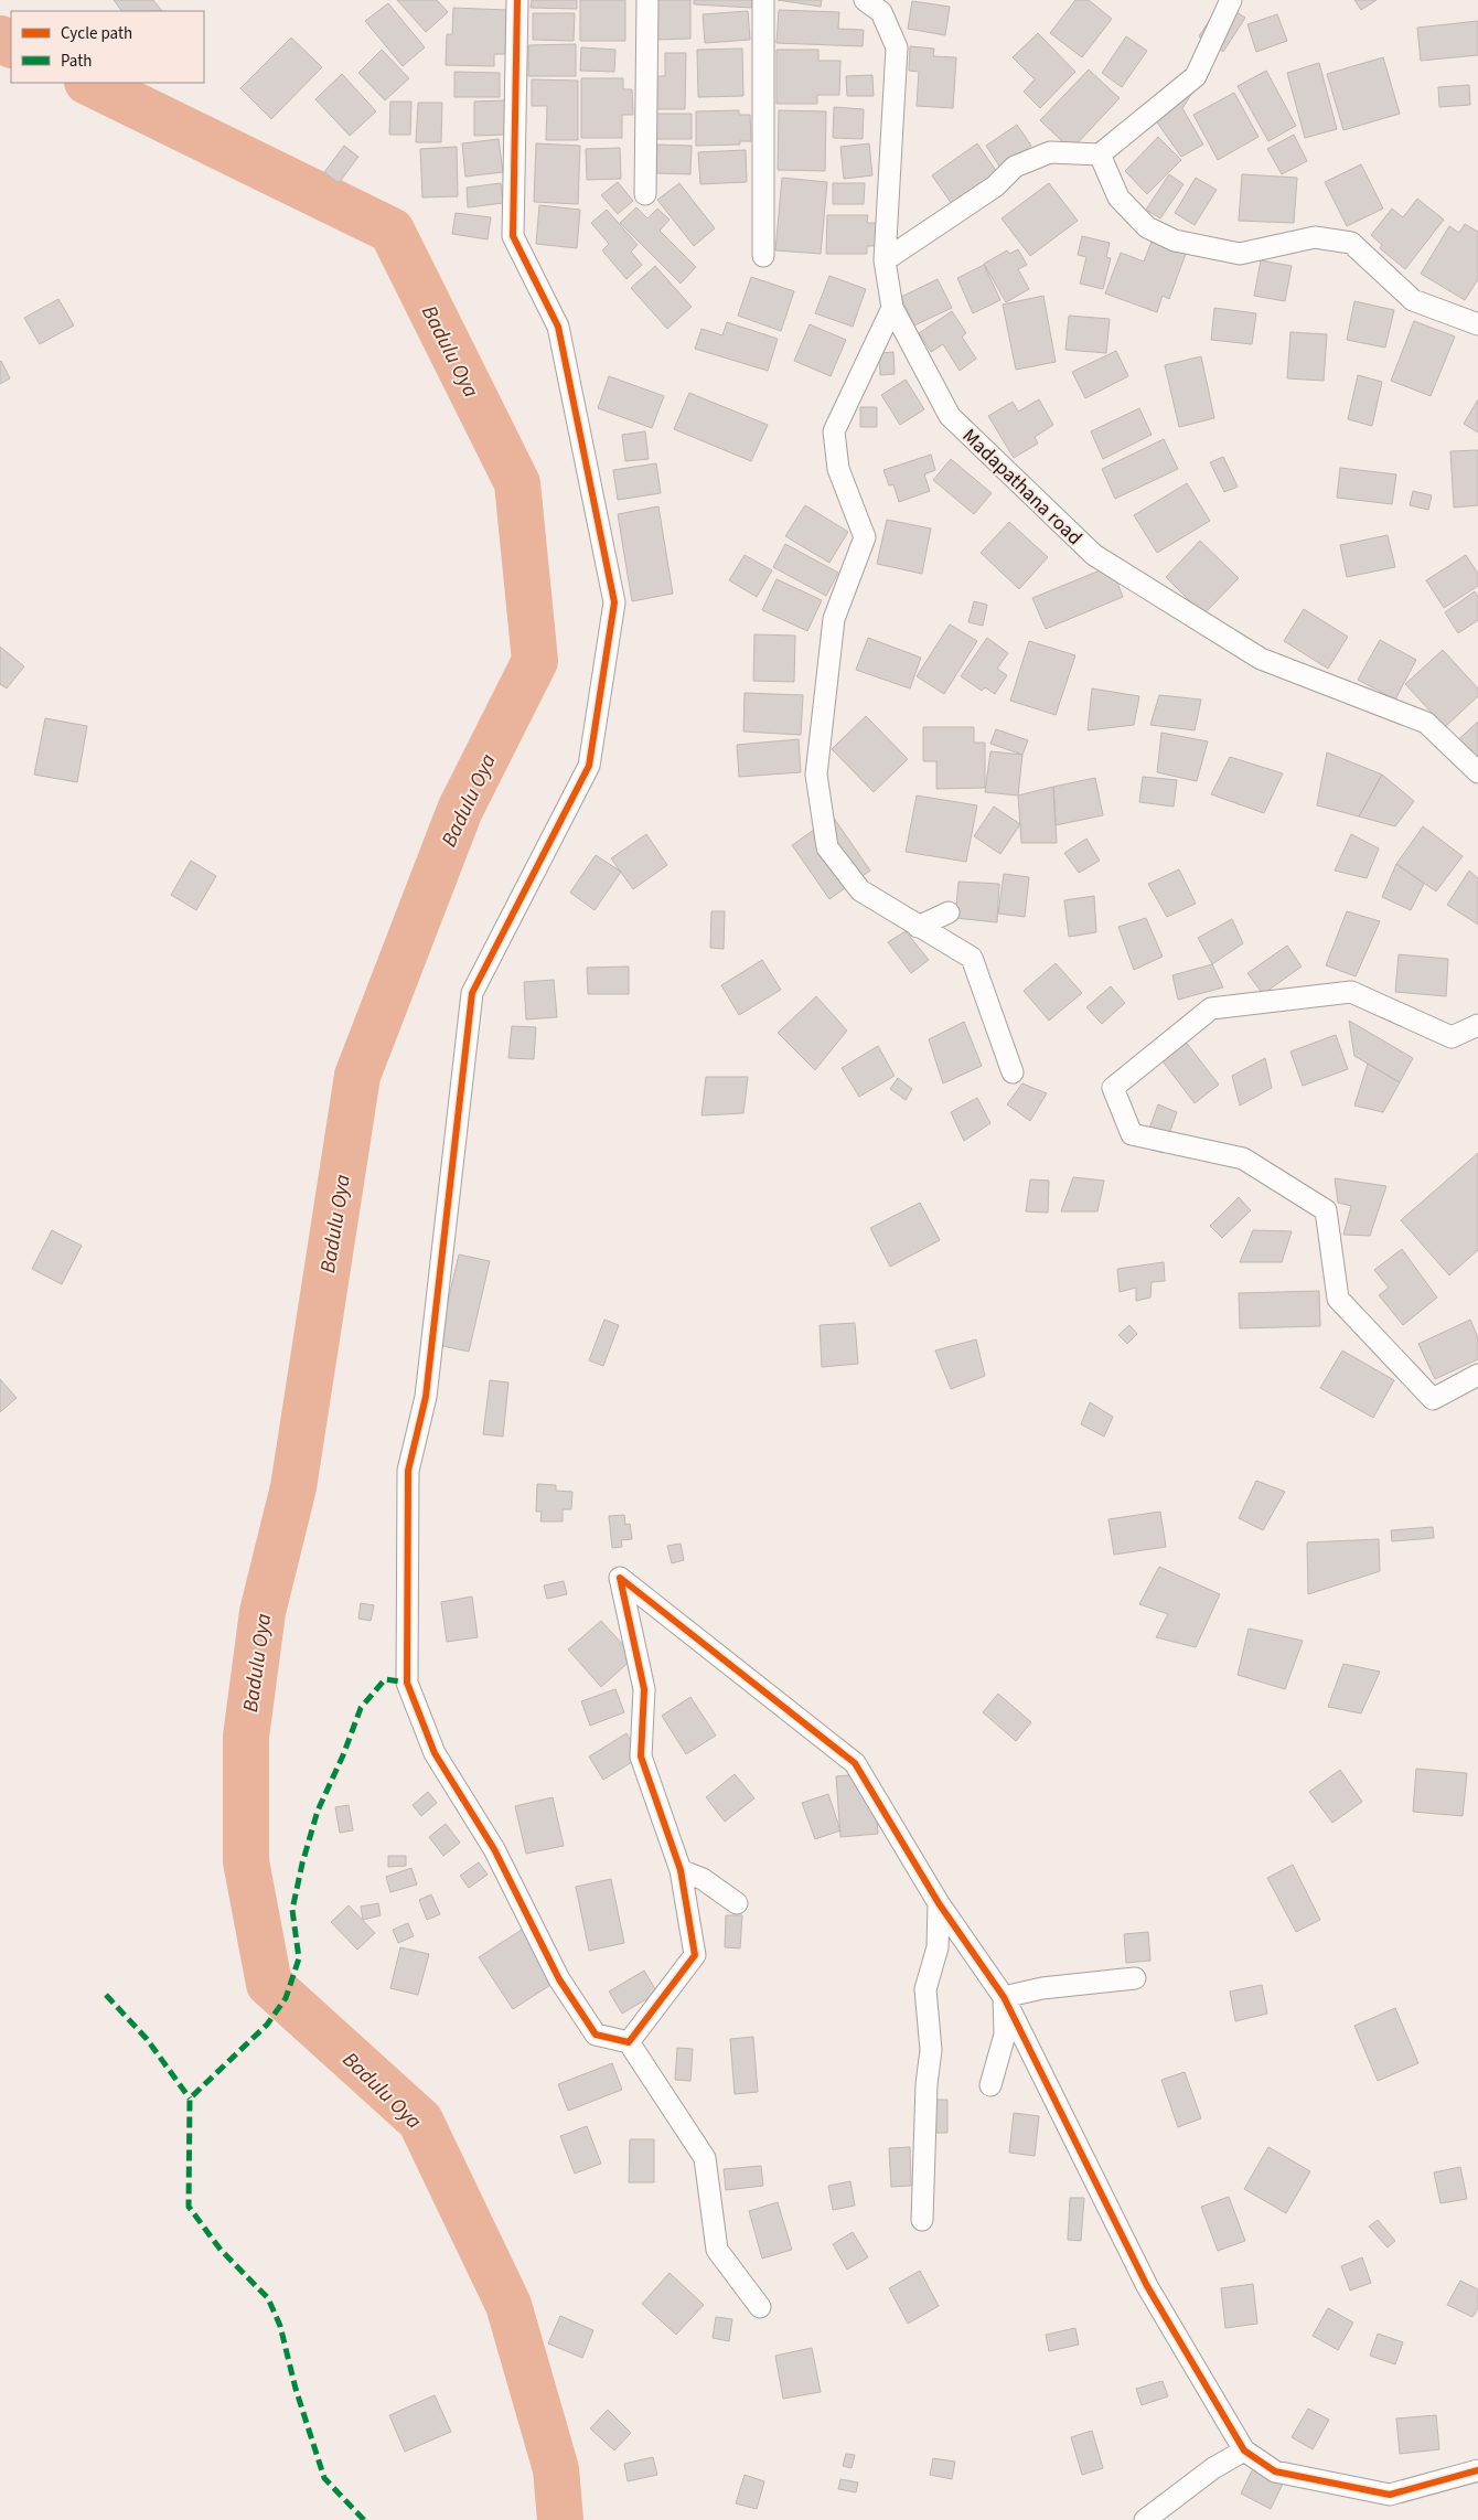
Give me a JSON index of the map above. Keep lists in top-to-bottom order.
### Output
{
  "streets": {
    "street": ["Madapathana road"]
  },
  "water": ["Badulu Oya"],
  "legend": ["Cycle path", "Path"]
}
